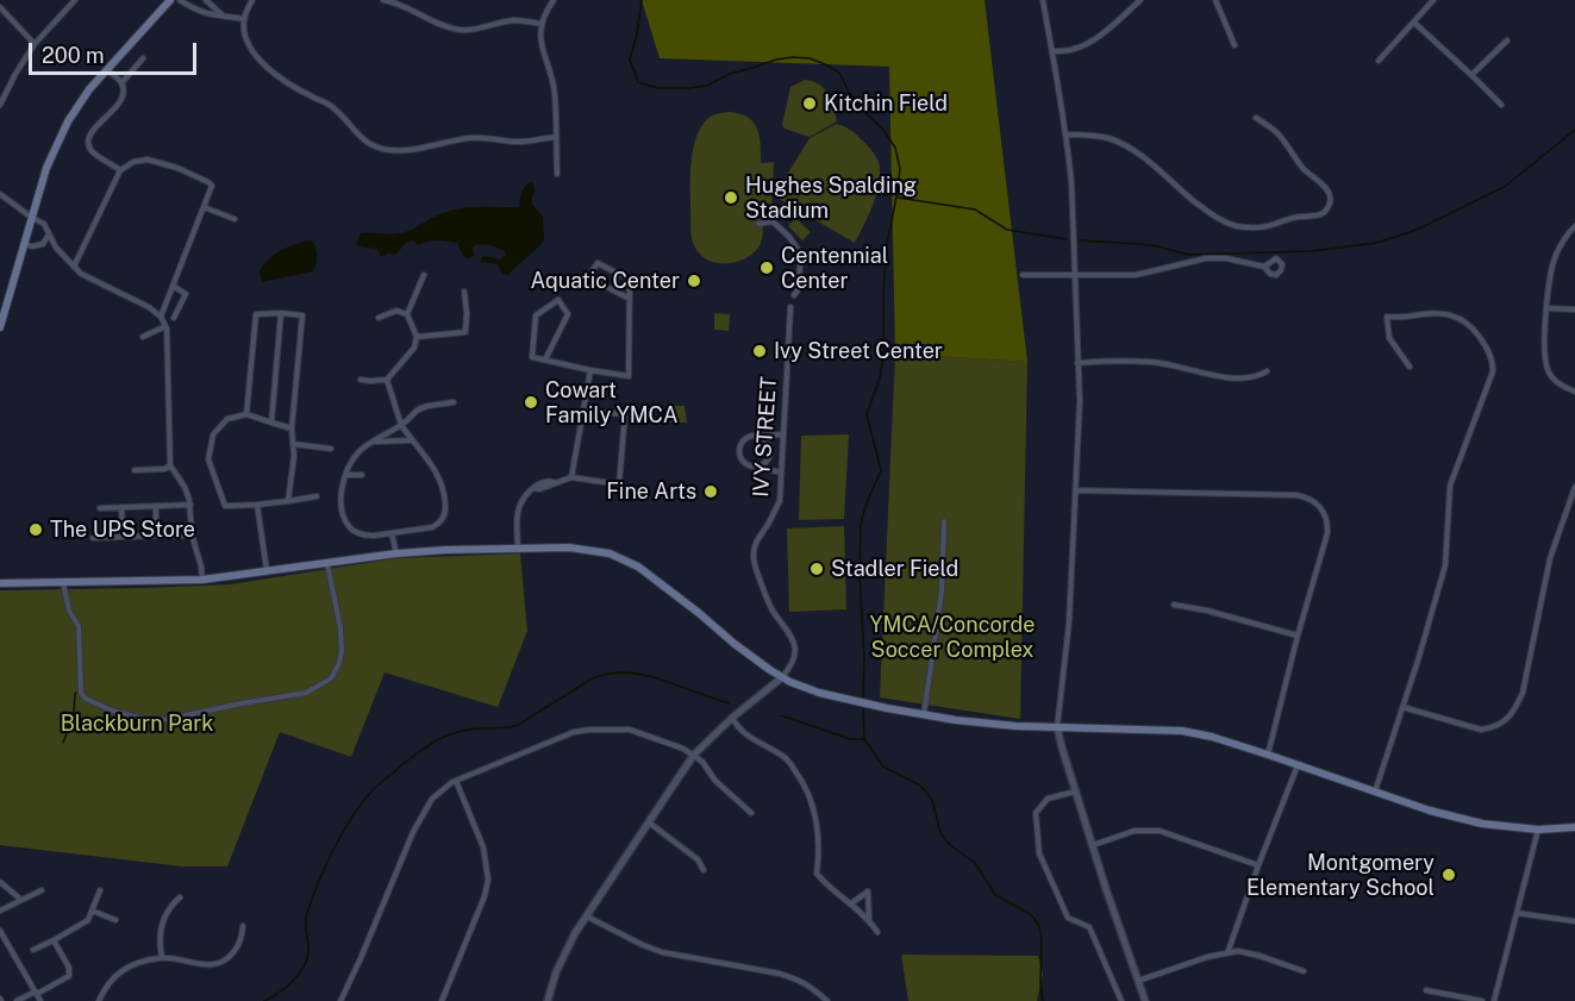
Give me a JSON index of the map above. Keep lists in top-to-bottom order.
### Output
{
  "streets": {
    "street": ["IVY STREET"]
  },
  "parks": ["YMCA/Concorde Soccer Complex", "Blackburn Park"],
  "places": [
    "Kitchin Field",
    "Hughes Spalding Stadium",
    "Centennial Center",
    "Aquatic Center",
    "Ivy Street Center",
    "Cowart Family YMCA",
    "Fine Arts",
    "The UPS Store",
    "Stadler Field",
    "Montgomery Elementary School"
  ],
  "scale_bar": "200 m"
}
